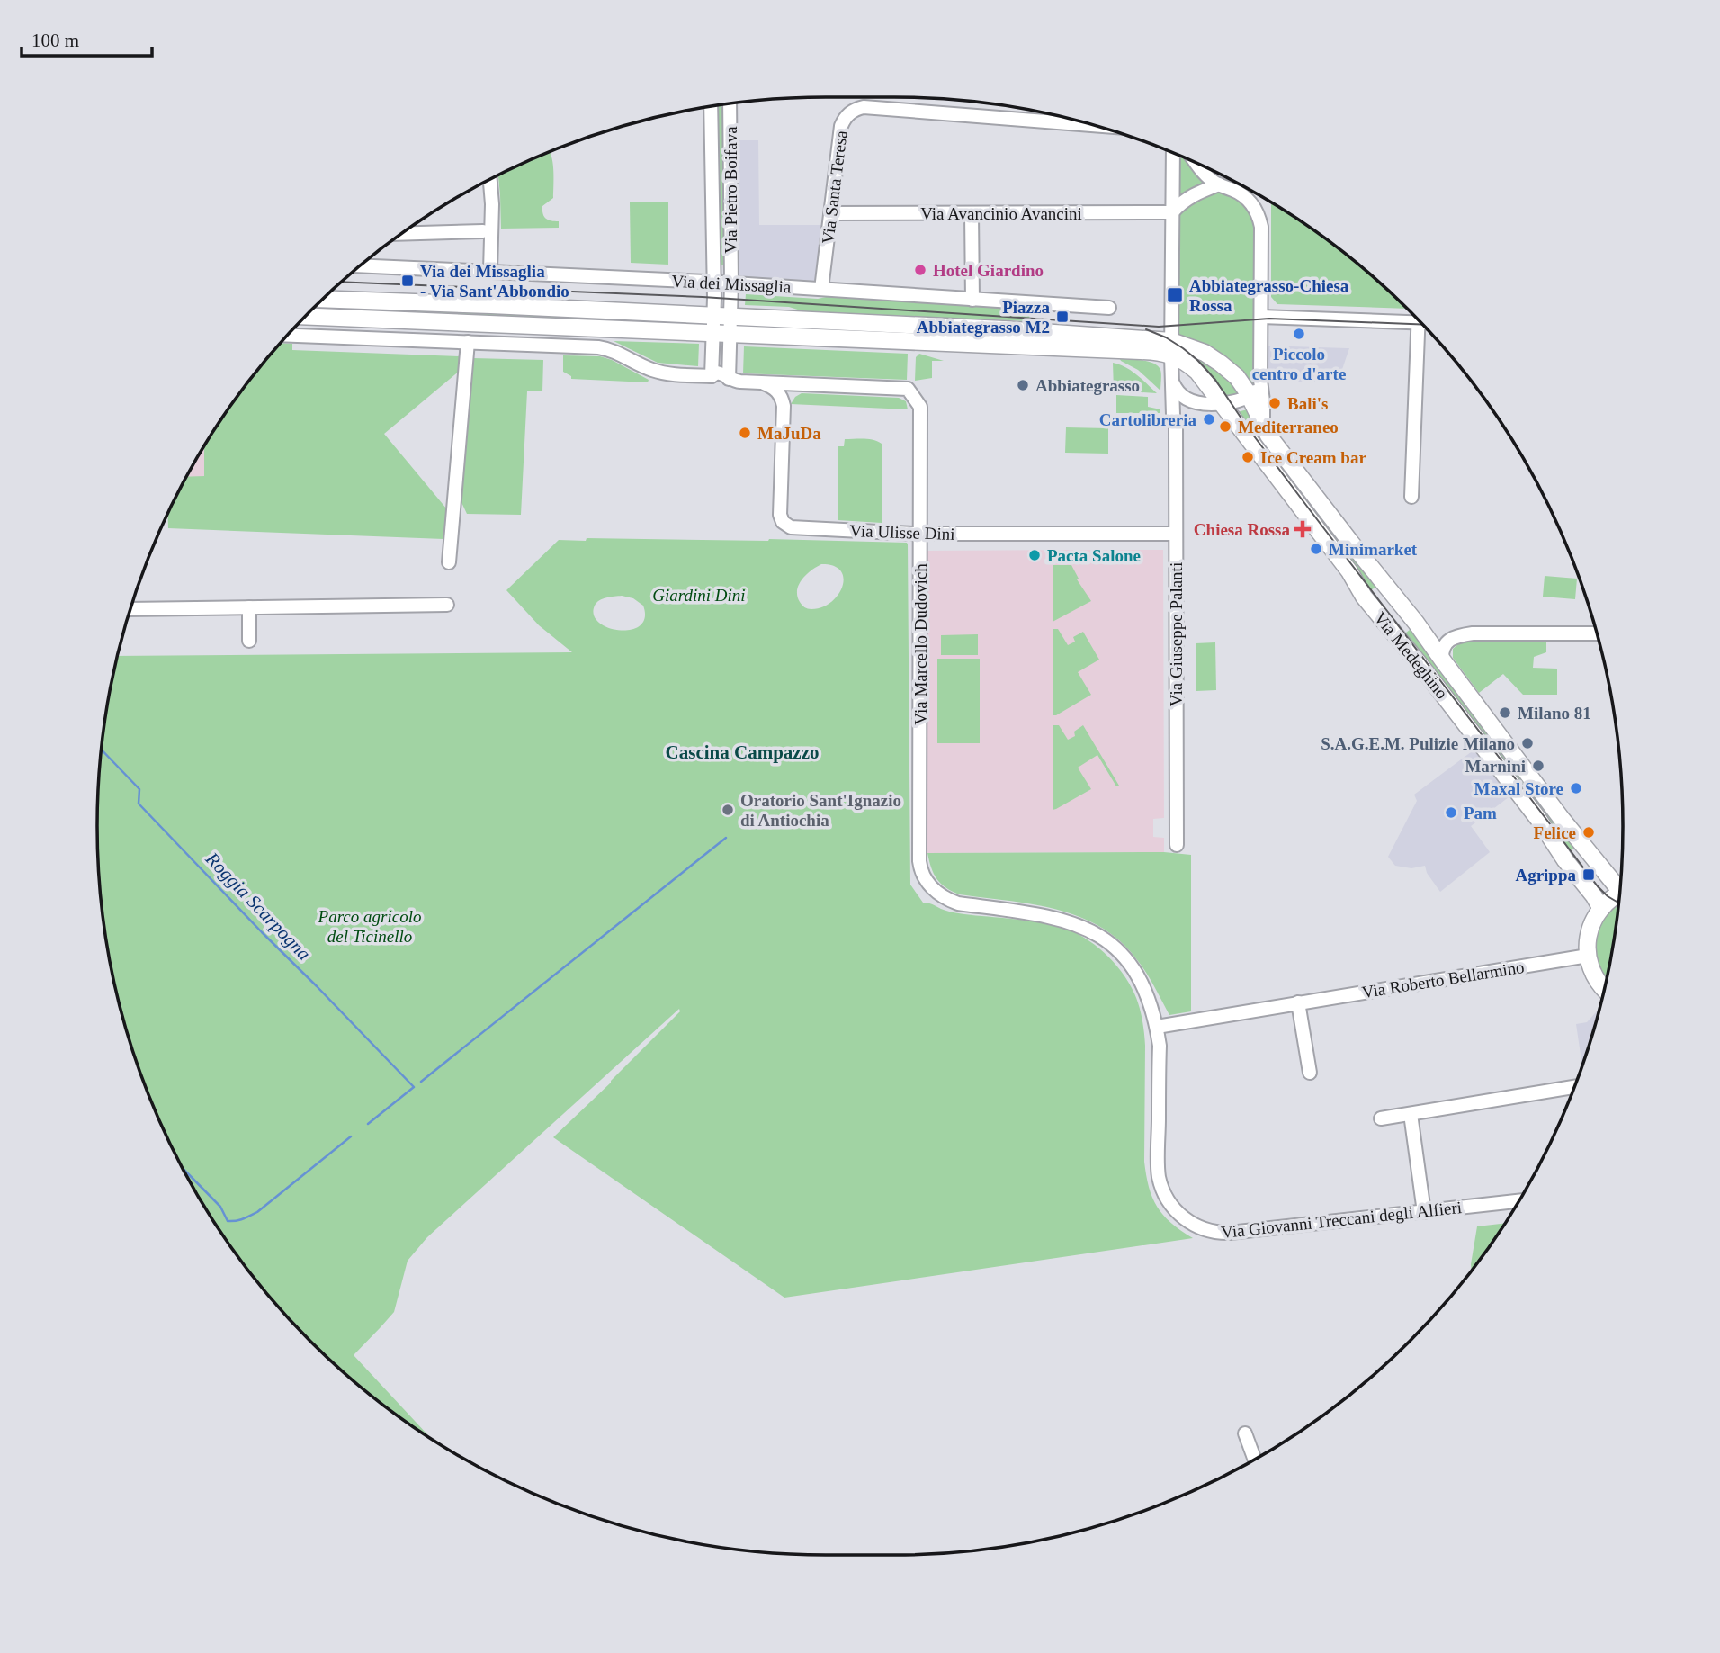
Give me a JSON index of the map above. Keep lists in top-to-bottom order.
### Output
{
  "streets": {
    "main road": ["Via dei Missaglia", "Via Medeghino"],
    "street": [
      "Via Santa Teresa",
      "Via Pietro Boifava",
      "Via Avancinio Avancini",
      "Via Ulisse Dini",
      "Via Giuseppe Palanti",
      "Via Marcello Dudovich",
      "Via Roberto Bellarmino",
      "Via Giovanni Treccani degli Alfieri"
    ]
  },
  "crossings": [
    ["Via Santa Teresa", "Via Avancinio Avancini"],
    ["Via Santa Teresa", "Via dei Missaglia"],
    ["Via Pietro Boifava", "Via dei Missaglia"],
    ["Via Avancinio Avancini", "Via Giuseppe Palanti"],
    ["Via dei Missaglia", "Via Giuseppe Palanti"],
    ["Via dei Missaglia", "Via Medeghino"],
    ["Via Ulisse Dini", "Via Giuseppe Palanti"],
    ["Via Ulisse Dini", "Via Marcello Dudovich"],
    ["Via Giuseppe Palanti", "Via Medeghino"],
    ["Via Marcello Dudovich", "Via Giovanni Treccani degli Alfieri"],
    ["Via Roberto Bellarmino", "Via Giovanni Treccani degli Alfieri"]
  ],
  "districts": ["Cascina Campazzo"],
  "water": ["Roggia Scarpogna"],
  "parks": ["Giardini Dini", "Parco agricolo del Ticinello"],
  "places": {
    "other": [
      "Hotel Giardino",
      "Piccolo centro d'arte",
      "Abbiategrasso",
      "Bali's",
      "Cartolibreria",
      "Mediterraneo",
      "MaJuDa",
      "Ice Cream bar",
      "Minimarket",
      "Pacta Salone",
      "Milano 81",
      "S.A.G.E.M. Pulizie Milano",
      "Marnini",
      "Maxal Store",
      "Oratorio Sant'Ignazio di Antiochia",
      "Pam",
      "Felice"
    ],
    "transit": [
      "Via dei Missaglia - Via Sant'Abbondio",
      "Abbiategrasso-Chiesa Rossa",
      "Piazza Abbiategrasso M2",
      "Agrippa"
    ],
    "health": ["Chiesa Rossa"]
  },
  "scale_bar": "100 m"
}
